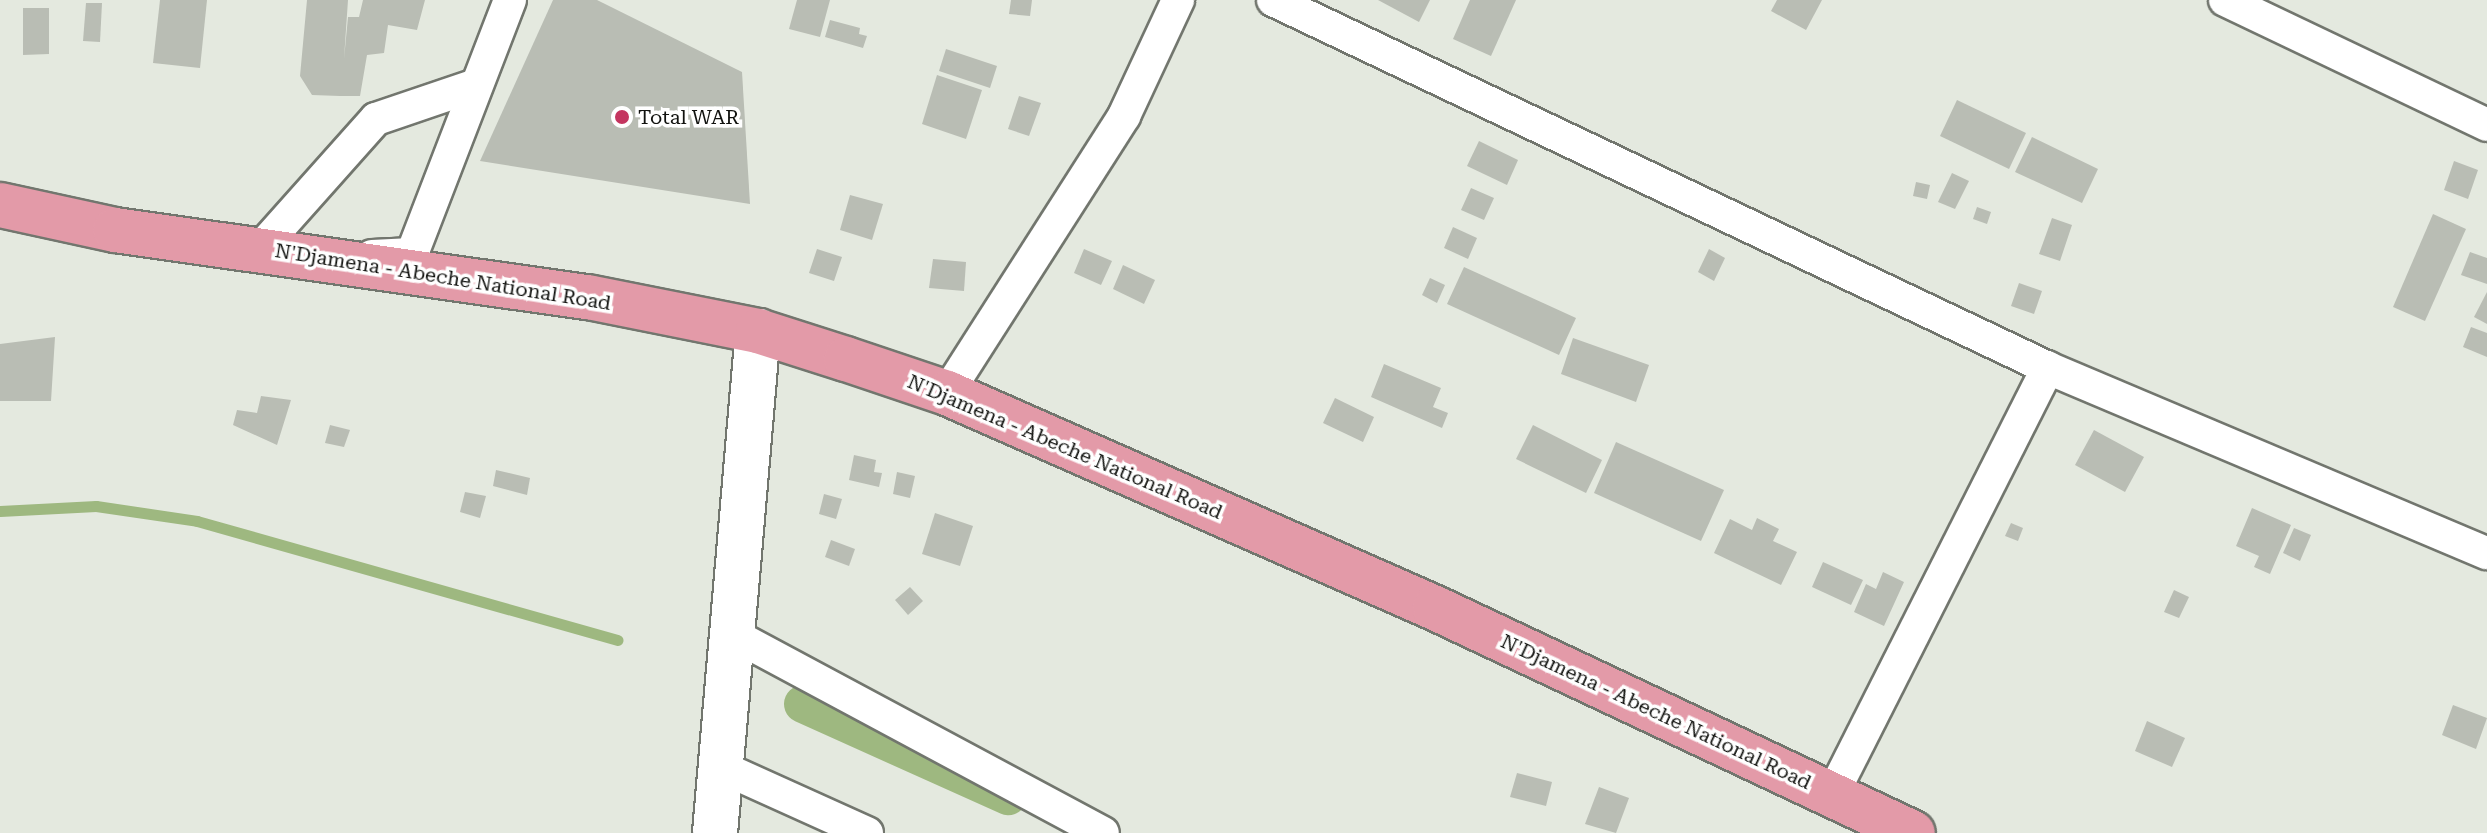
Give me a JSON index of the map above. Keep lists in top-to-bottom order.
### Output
{
  "streets": {
    "highway": ["N'Djamena - Abeche National Road"]
  },
  "places": ["Total WAR"]
}
